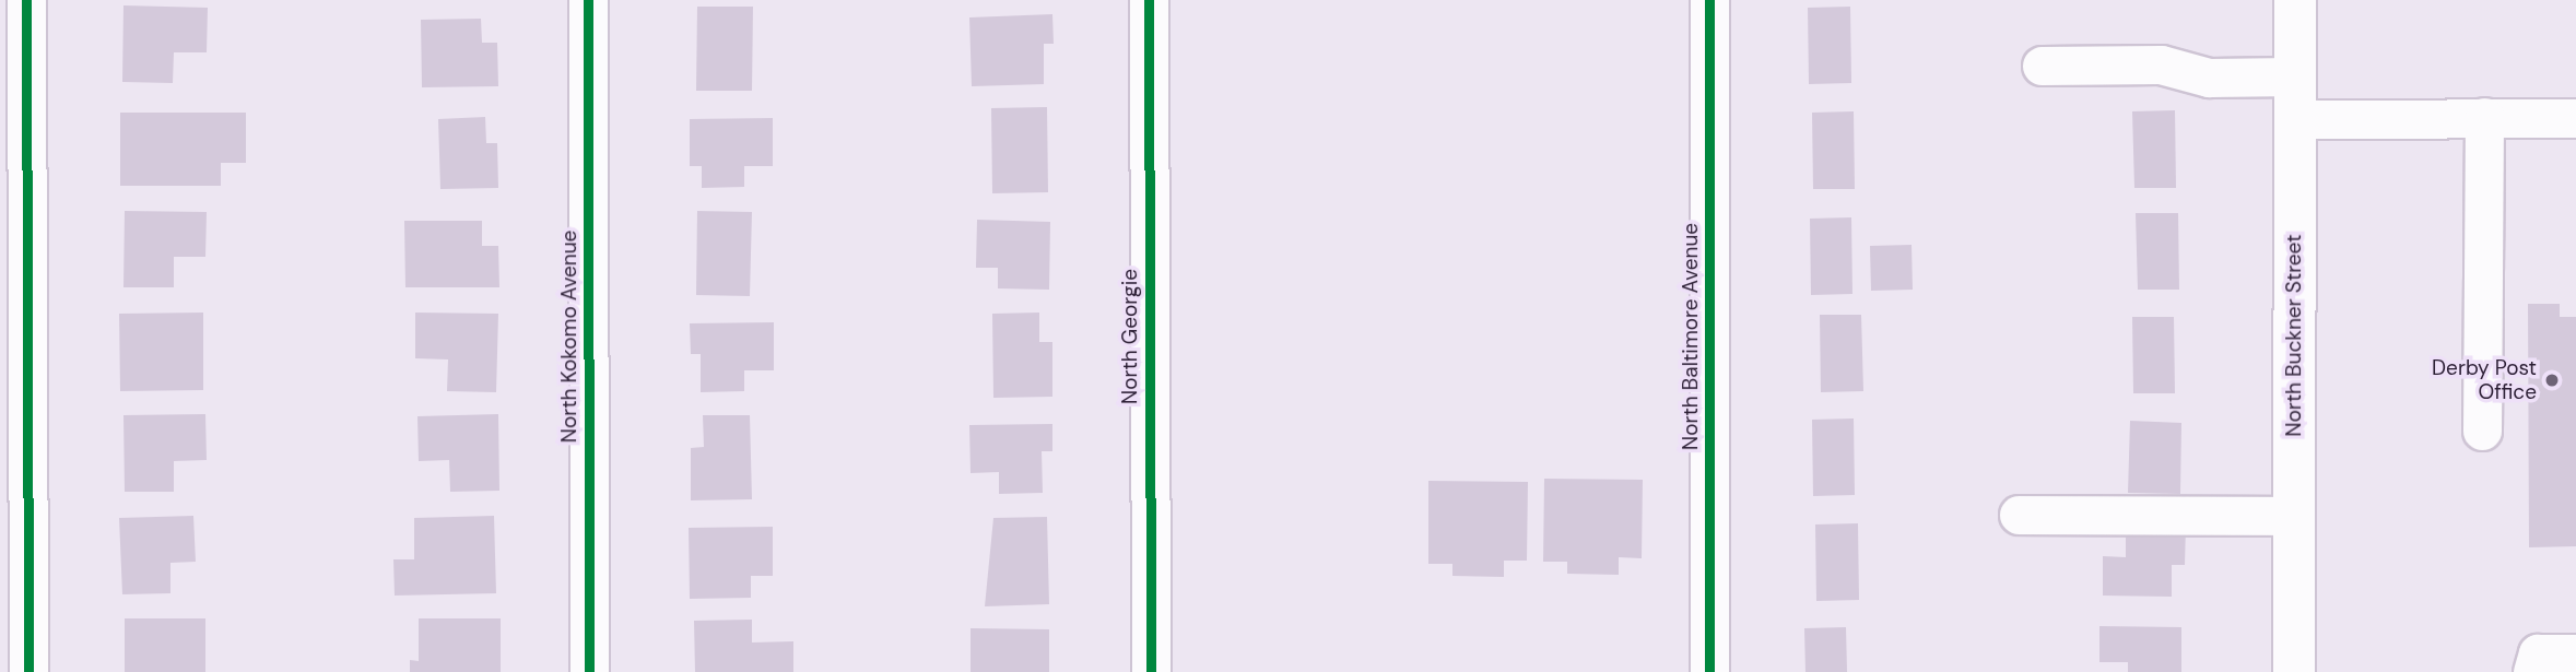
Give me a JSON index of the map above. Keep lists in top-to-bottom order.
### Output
{
  "streets": {
    "main road": ["North Buckner Street"],
    "street": ["North Kokomo Avenue", "North Georgie", "North Baltimore Avenue"]
  },
  "places": ["Derby Post Office"]
}
